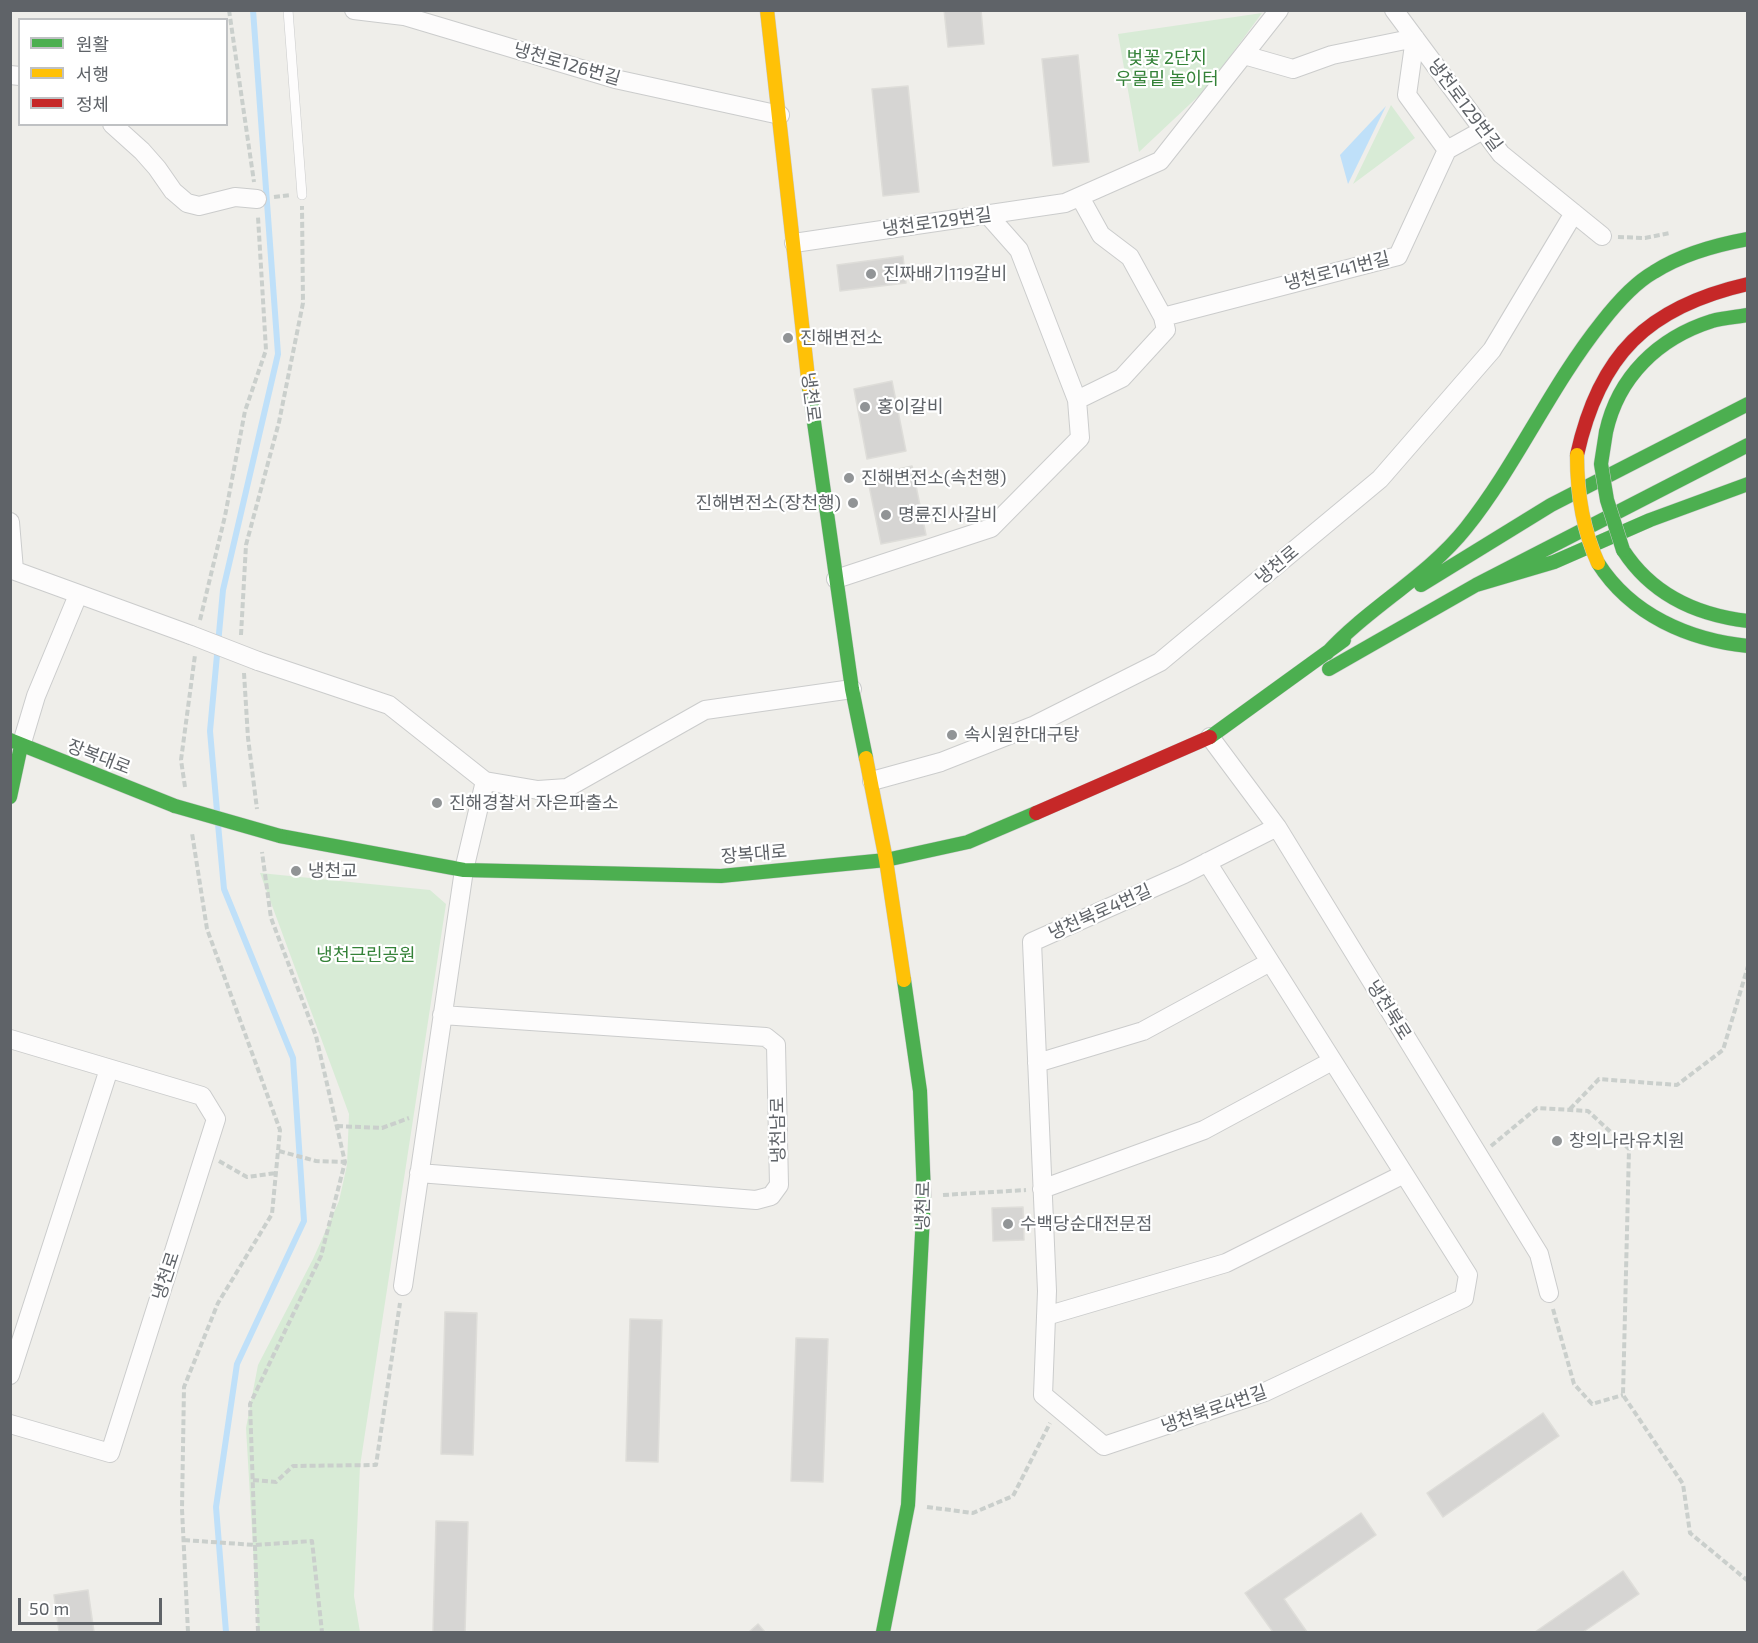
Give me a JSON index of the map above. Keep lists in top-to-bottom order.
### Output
{
  "streets": {
    "main road": ["냉천로", "장복대로"],
    "street": [
      "냉천로126번길",
      "냉천로129번길",
      "냉천로141번길",
      "냉천북로4번길",
      "냉천북로",
      "냉천남로"
    ]
  },
  "crossings": [
    ["냉천로126번길", "냉천로"],
    ["냉천로129번길", "냉천로"],
    ["냉천로", "장복대로"],
    ["장복대로", "냉천북로"],
    ["냉천북로4번길", "냉천북로"]
  ],
  "parks": ["벚꽃 2단지 우물밑 놀이터", "냉천근린공원"],
  "places": [
    "진짜배기119갈비",
    "진해변전소",
    "홍이갈비",
    "진해변전소(속천행)",
    "진해변전소(장천행)",
    "명륜진사갈비",
    "속시원한대구탕",
    "진해경찰서 자은파출소",
    "냉천교",
    "창의나라유치원",
    "수백당순대전문점"
  ],
  "legend": ["원활", "서행", "정체"],
  "scale_bar": "50 m"
}
